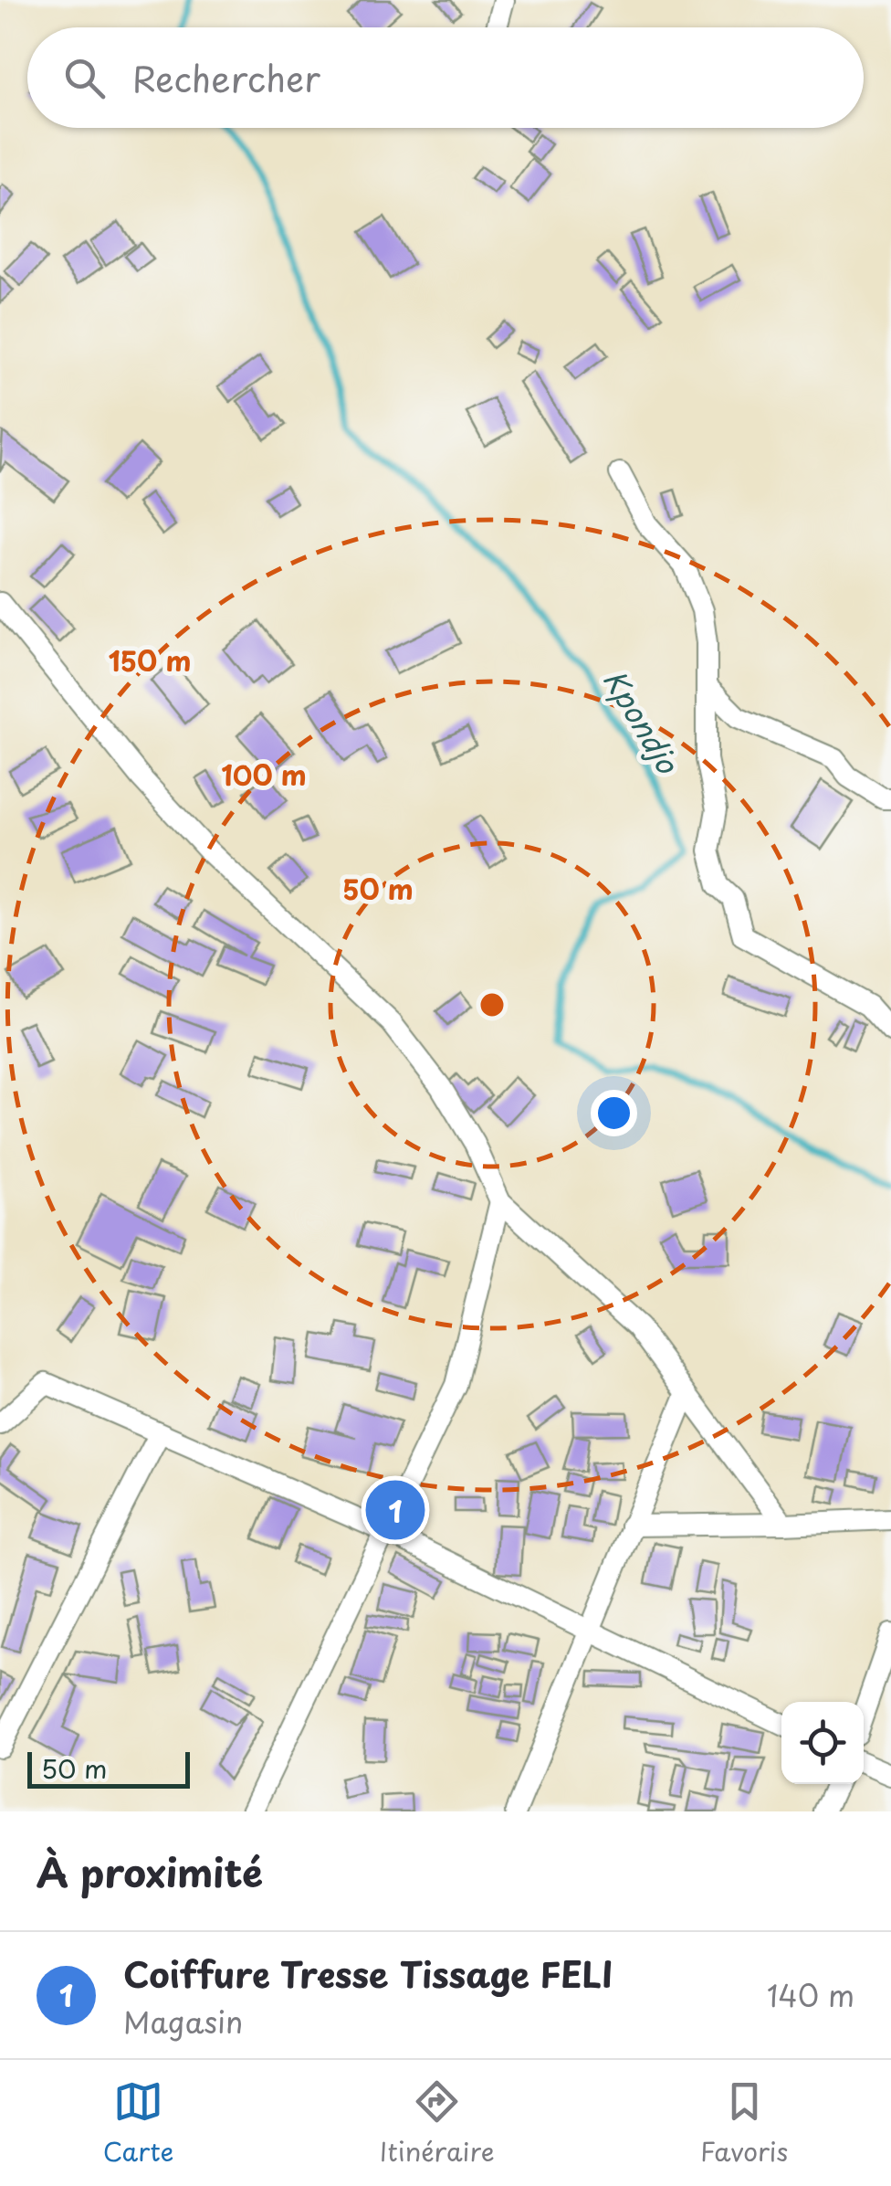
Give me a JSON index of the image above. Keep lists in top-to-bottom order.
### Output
{
  "water": ["Kpondjo"],
  "scale_bar": "50 m",
  "page": {
    "search": "Rechercher",
    "pins": "1",
    "scale": "50 m",
    "heading": "À proximité",
    "list": [
      {
        "mark": "1",
        "name": "Coiffure Tresse Tissage FELI",
        "note": "Magasin",
        "value": "140 m"
      }
    ],
    "nav": ["Carte", "Itinéraire", "Favoris"]
  },
  "rings": ["150 m", "100 m", "50 m"]
}
